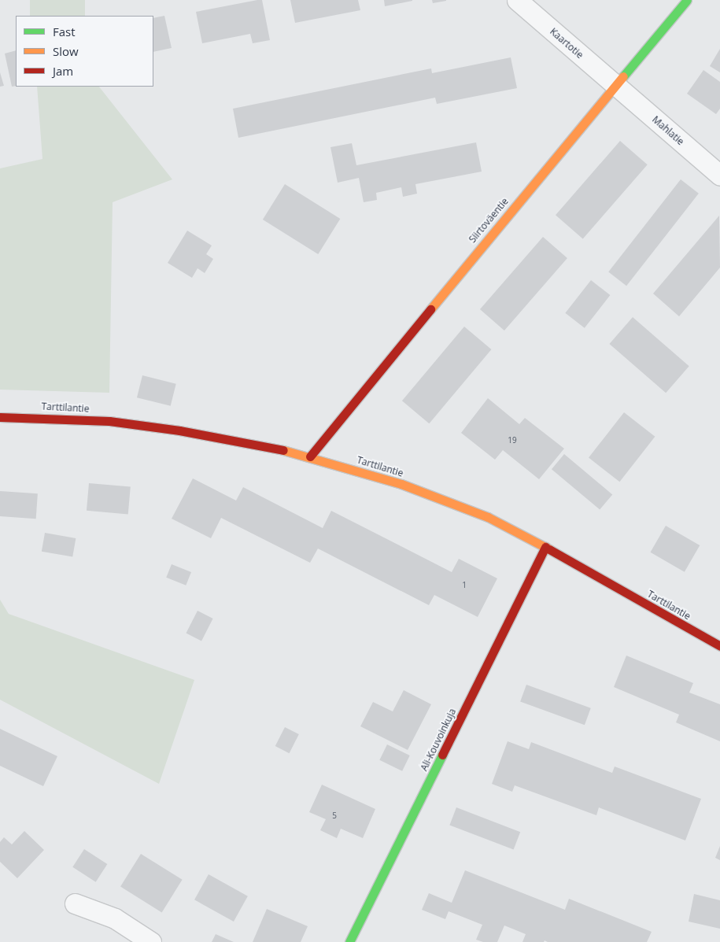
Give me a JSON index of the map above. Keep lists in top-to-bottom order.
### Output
{
  "streets": {
    "street": [
      "Kaartotie",
      "Mahlatie",
      "Siirtoväentie",
      "Tarttilantie",
      "Ali-Kouvoinkuja"
    ]
  },
  "crossings": [
    ["Kaartotie", "Mahlatie"],
    ["Kaartotie", "Siirtoväentie"],
    ["Mahlatie", "Siirtoväentie"],
    ["Siirtoväentie", "Tarttilantie"],
    ["Tarttilantie", "Ali-Kouvoinkuja"]
  ],
  "house_numbers": ["19", "1", "5"],
  "legend": ["Fast", "Slow", "Jam"]
}
